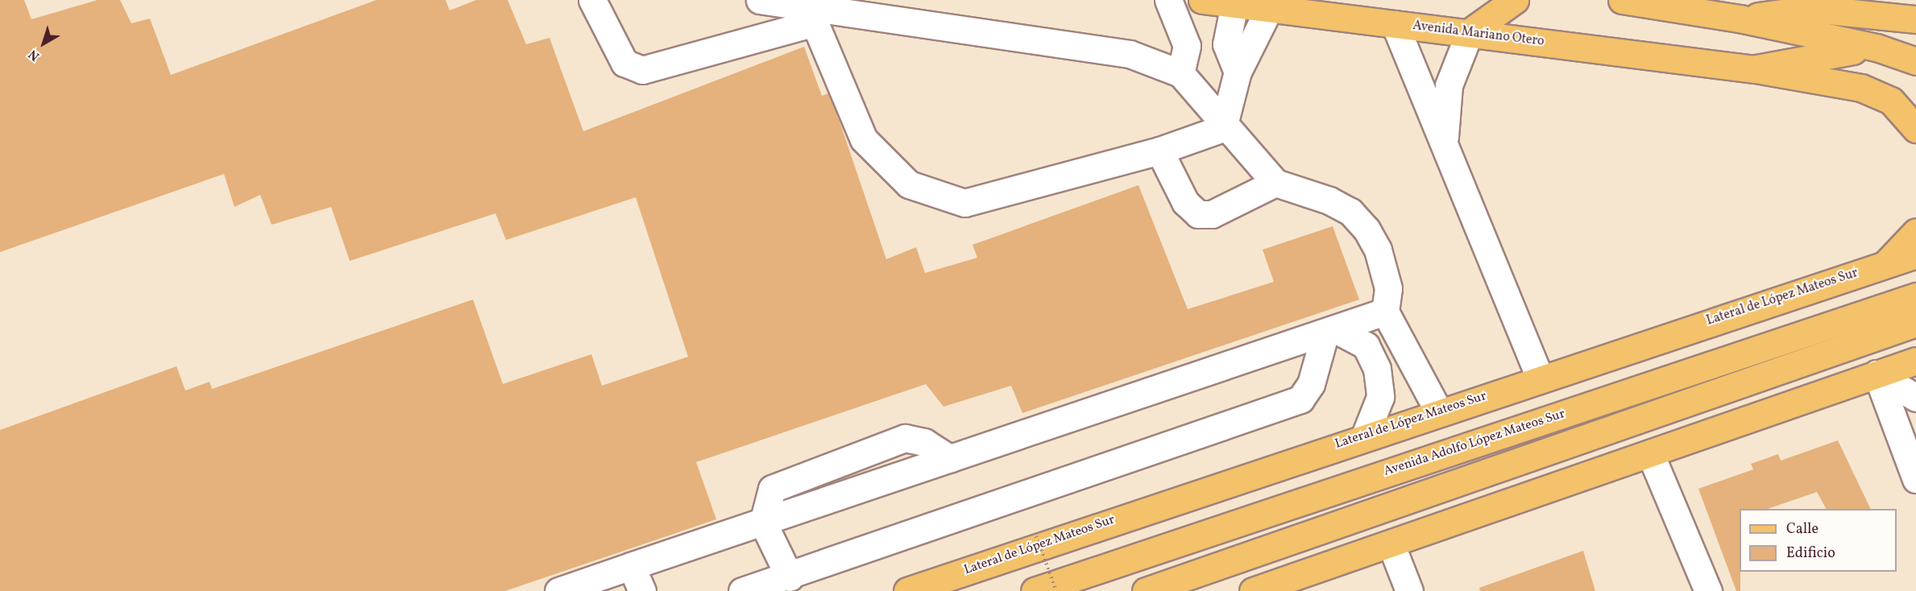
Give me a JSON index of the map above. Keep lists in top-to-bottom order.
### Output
{
  "streets": {
    "main road": ["Avenida Mariano Otero", "Lateral de López Mateos Sur", "Avenida Adolfo López Mateos Sur"]
  },
  "legend": ["Calle", "Edificio"],
  "north": "bottom left"
}
